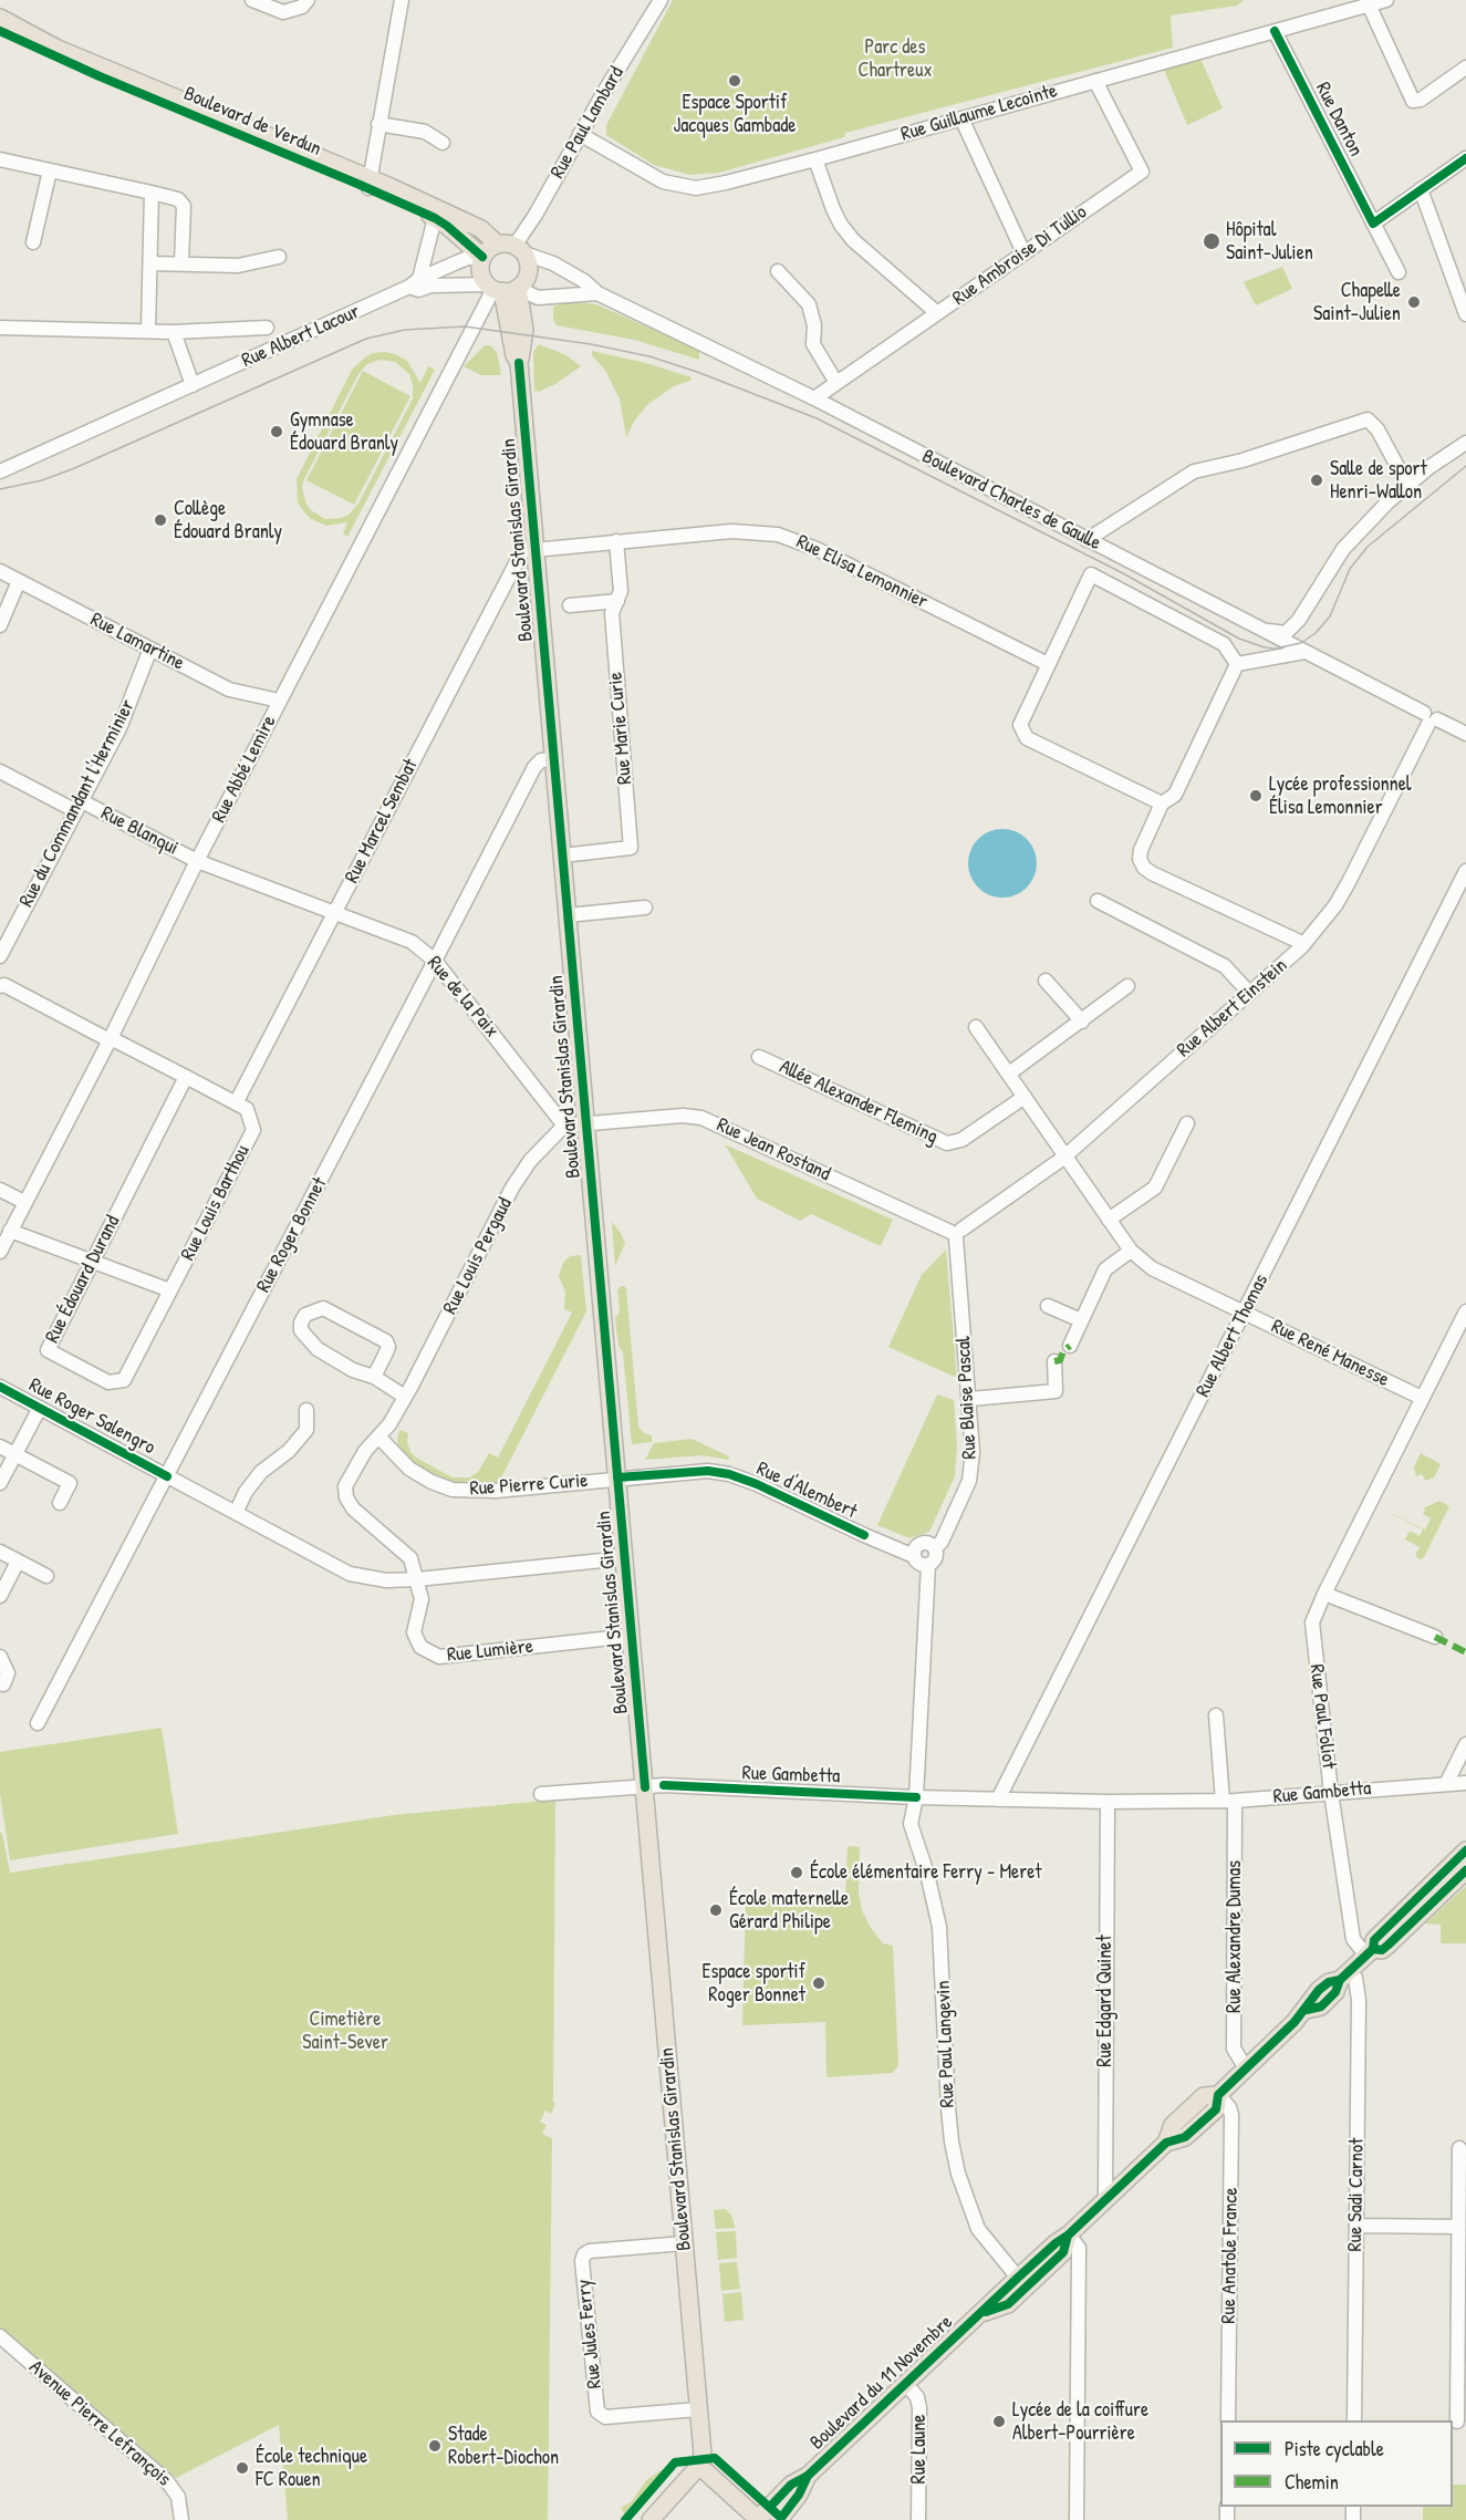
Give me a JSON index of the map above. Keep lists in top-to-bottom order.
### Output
{
  "streets": {
    "main road": ["Boulevard de Verdun", "Boulevard Stanislas Girardin", "Boulevard du 11 Novembre"],
    "street": [
      "Rue Guillaume Lecointe",
      "Rue Danton",
      "Rue Paul Lambard",
      "Rue Ambroise Di Tullio",
      "Rue Albert Lacour",
      "Boulevard Charles de Gaulle",
      "Rue Elisa Lemonnier",
      "Rue Lamartine",
      "Rue Marie Curie",
      "Rue Abbé Lemire",
      "Rue du Commandant l'Herminier",
      "Rue Marcel Sembat",
      "Rue Blanqui",
      "Rue de la Paix",
      "Rue Albert Einstein",
      "Allée Alexander Fleming",
      "Rue Jean Rostand",
      "Rue Louis Barthou",
      "Rue Roger Bonnet",
      "Rue Louis Pergaud",
      "Rue Édouard Durand",
      "Rue Albert Thomas",
      "Rue René Manesse",
      "Rue Blaise Pascal",
      "Rue Roger Salengro",
      "Rue Pierre Curie",
      "Rue d'Alembert",
      "Rue Lumière",
      "Rue Paul Foliot",
      "Rue Gambetta",
      "Rue Alexandre Dumas",
      "Rue Edgard Quinet",
      "Rue Paul Langevin",
      "Rue Sadi Carnot",
      "Rue Anatole France",
      "Rue Jules Ferry",
      "Avenue Pierre Lefrançois",
      "Rue Laune"
    ]
  },
  "crossings": [
    ["Rue Guillaume Lecointe", "Rue Danton"],
    ["Rue Guillaume Lecointe", "Rue Paul Lambard"],
    ["Rue Guillaume Lecointe", "Rue Ambroise Di Tullio"],
    ["Boulevard de Verdun", "Rue Paul Lambard"],
    ["Boulevard de Verdun", "Rue Albert Lacour"],
    ["Boulevard de Verdun", "Boulevard Charles de Gaulle"],
    ["Boulevard de Verdun", "Boulevard Stanislas Girardin"],
    ["Boulevard de Verdun", "Rue Abbé Lemire"],
    ["Rue Paul Lambard", "Rue Albert Lacour"],
    ["Rue Paul Lambard", "Boulevard Charles de Gaulle"],
    ["Rue Paul Lambard", "Boulevard Stanislas Girardin"],
    ["Rue Paul Lambard", "Rue Abbé Lemire"],
    ["Rue Ambroise Di Tullio", "Boulevard Charles de Gaulle"],
    ["Rue Albert Lacour", "Boulevard Charles de Gaulle"],
    ["Rue Albert Lacour", "Boulevard Stanislas Girardin"],
    ["Rue Albert Lacour", "Rue Abbé Lemire"],
    ["Boulevard Charles de Gaulle", "Boulevard Stanislas Girardin"],
    ["Boulevard Charles de Gaulle", "Rue Abbé Lemire"],
    ["Boulevard Charles de Gaulle", "Rue Albert Einstein"],
    ["Boulevard Stanislas Girardin", "Rue Elisa Lemonnier"],
    ["Boulevard Stanislas Girardin", "Rue Marie Curie"],
    ["Boulevard Stanislas Girardin", "Rue Abbé Lemire"],
    ["Boulevard Stanislas Girardin", "Rue Marcel Sembat"],
    ["Boulevard Stanislas Girardin", "Rue Jean Rostand"],
    ["Boulevard Stanislas Girardin", "Rue Roger Bonnet"],
    ["Boulevard Stanislas Girardin", "Rue Roger Salengro"],
    ["Boulevard Stanislas Girardin", "Rue Pierre Curie"],
    ["Boulevard Stanislas Girardin", "Rue d'Alembert"],
    ["Boulevard Stanislas Girardin", "Rue Lumière"],
    ["Boulevard Stanislas Girardin", "Rue Gambetta"],
    ["Boulevard Stanislas Girardin", "Rue Jules Ferry"],
    ["Rue Elisa Lemonnier", "Rue Marie Curie"],
    ["Rue Elisa Lemonnier", "Rue Marcel Sembat"],
    ["Rue Lamartine", "Rue Abbé Lemire"],
    ["Rue Lamartine", "Rue du Commandant l'Herminier"],
    ["Rue Abbé Lemire", "Rue Blanqui"],
    ["Rue Abbé Lemire", "Rue de la Paix"],
    ["Rue Abbé Lemire", "Rue Louis Barthou"],
    ["Rue du Commandant l'Herminier", "Rue Blanqui"],
    ["Rue Marcel Sembat", "Rue de la Paix"],
    ["Rue Marcel Sembat", "Rue Louis Barthou"],
    ["Rue Blanqui", "Rue de la Paix"],
    ["Rue de la Paix", "Rue Roger Bonnet"],
    ["Rue de la Paix", "Rue Louis Pergaud"],
    ["Rue Albert Einstein", "Rue Jean Rostand"],
    ["Rue Albert Einstein", "Rue René Manesse"],
    ["Rue Albert Einstein", "Rue Blaise Pascal"],
    ["Allée Alexander Fleming", "Rue René Manesse"],
    ["Rue Jean Rostand", "Rue Blaise Pascal"],
    ["Rue Louis Barthou", "Rue Édouard Durand"],
    ["Rue Roger Bonnet", "Rue Roger Salengro"],
    ["Rue Louis Pergaud", "Rue Roger Salengro"],
    ["Rue Louis Pergaud", "Rue Pierre Curie"],
    ["Rue Louis Pergaud", "Rue Lumière"],
    ["Rue Albert Thomas", "Rue René Manesse"],
    ["Rue Albert Thomas", "Rue Gambetta"],
    ["Rue René Manesse", "Rue Paul Foliot"],
    ["Rue Blaise Pascal", "Rue d'Alembert"],
    ["Rue Roger Salengro", "Rue Lumière"],
    ["Rue Pierre Curie", "Rue d'Alembert"],
    ["Rue Paul Foliot", "Rue Gambetta"],
    ["Rue Paul Foliot", "Boulevard du 11 Novembre"],
    ["Rue Gambetta", "Rue Alexandre Dumas"],
    ["Rue Gambetta", "Rue Edgard Quinet"],
    ["Rue Gambetta", "Rue Paul Langevin"],
    ["Rue Alexandre Dumas", "Boulevard du 11 Novembre"],
    ["Rue Edgard Quinet", "Boulevard du 11 Novembre"],
    ["Rue Paul Langevin", "Boulevard du 11 Novembre"],
    ["Rue Sadi Carnot", "Boulevard du 11 Novembre"],
    ["Rue Anatole France", "Boulevard du 11 Novembre"],
    ["Boulevard du 11 Novembre", "Rue Laune"]
  ],
  "parks": ["Parc des Chartreux", "Cimetière Saint-Sever"],
  "places": [
    "Espace Sportif Jacques Gambade",
    "Hôpital Saint-Julien",
    "Chapelle Saint-Julien",
    "Gymnase Édouard Branly",
    "Salle de sport Henri-Wallon",
    "Collège Édouard Branly",
    "Lycée professionnel Élisa Lemonnier",
    "École élémentaire Ferry - Meret",
    "École maternelle Gérard Philipe",
    "Espace sportif Roger Bonnet",
    "Lycée de la coiffure Albert-Pourrière",
    "Stade Robert-Diochon",
    "École technique FC Rouen"
  ],
  "legend": ["Piste cyclable", "Chemin"]
}
